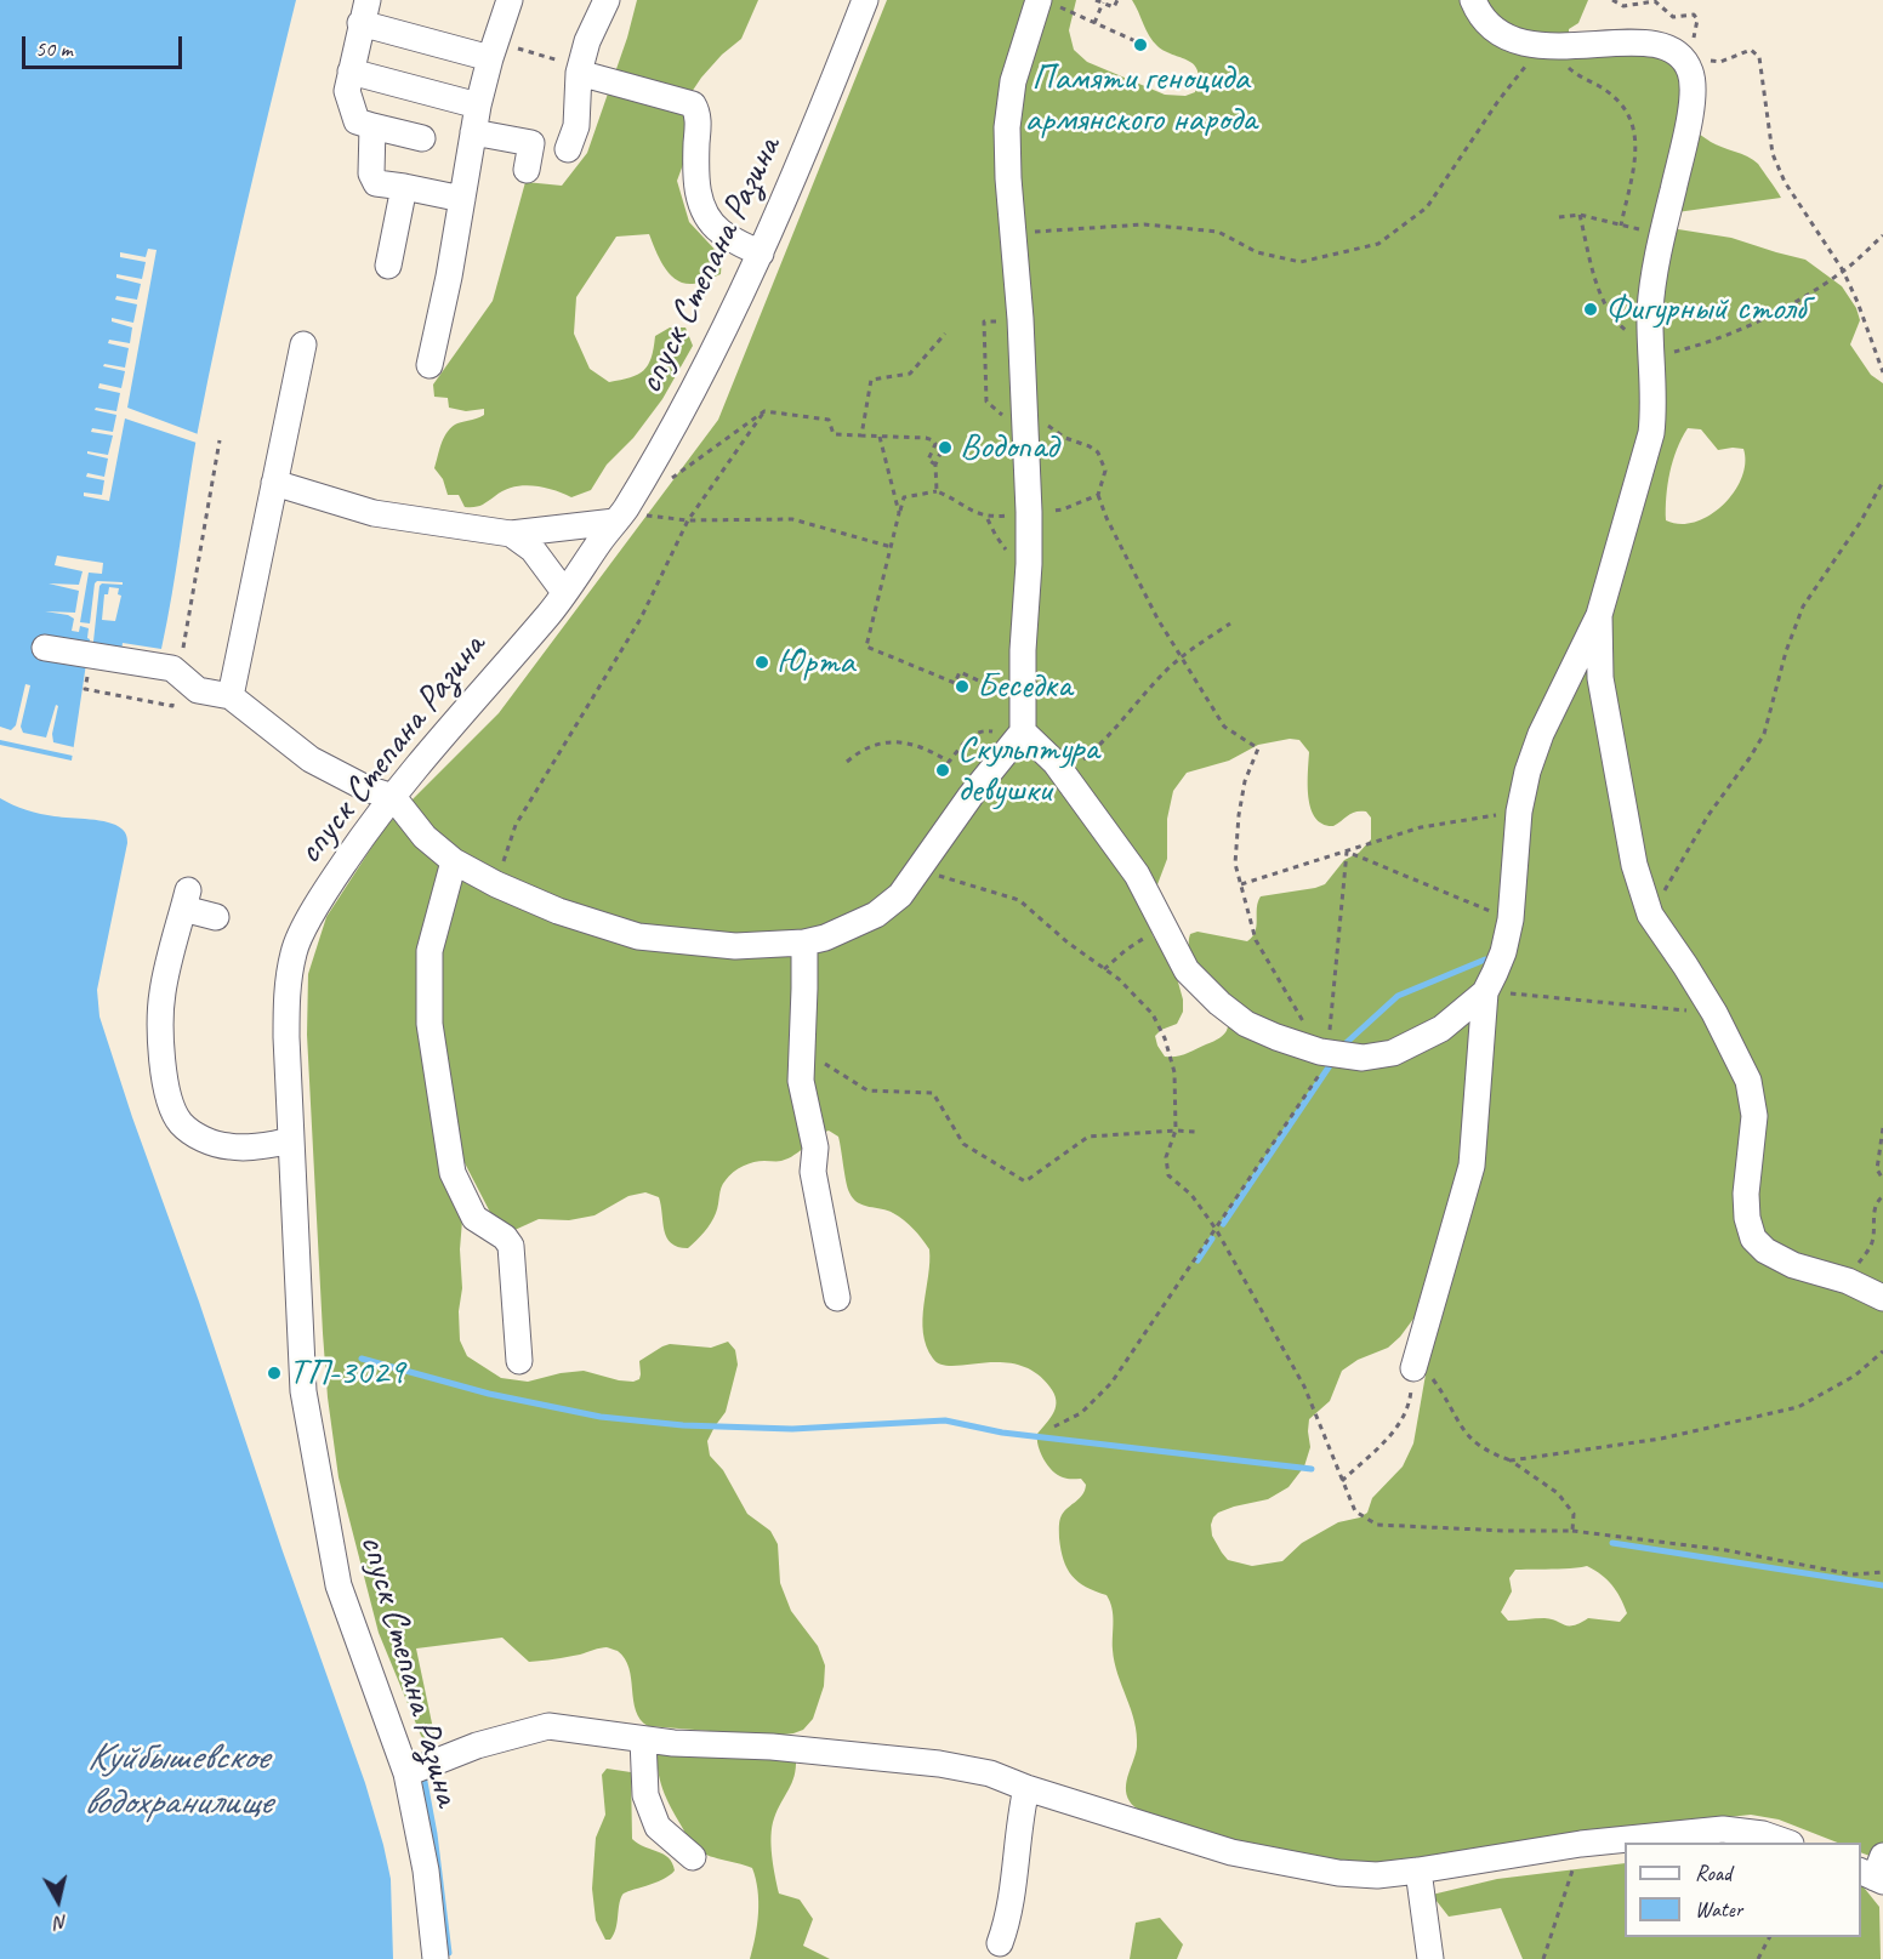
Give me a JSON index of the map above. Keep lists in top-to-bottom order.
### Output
{
  "streets": {
    "street": ["спуск Степана Разина"]
  },
  "water": ["Куйбышевское водохранилище"],
  "places": [
    "Памяти геноцида армянского народа",
    "Фигурный столб",
    "Водопад",
    "Юрта",
    "Беседка",
    "Скульптура девушки",
    "ТП-3029"
  ],
  "legend": ["Road", "Water"],
  "scale_bar": "50 m",
  "north": "bottom"
}
